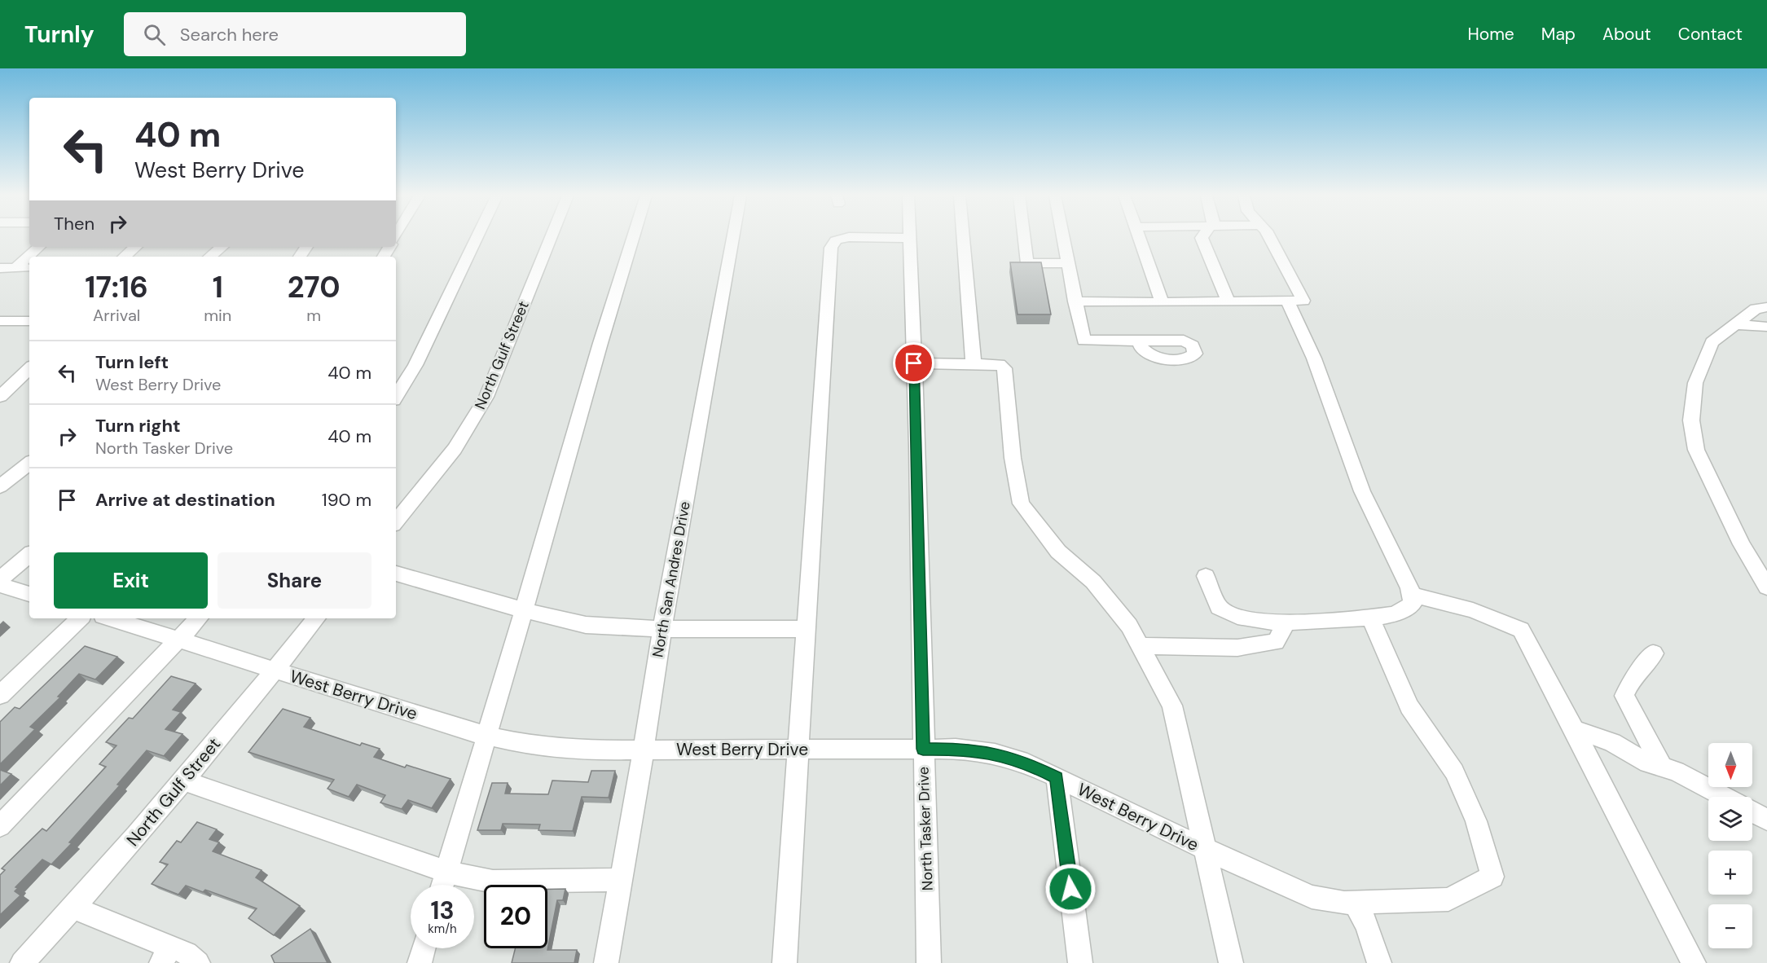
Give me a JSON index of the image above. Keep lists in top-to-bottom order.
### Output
{
  "streets": {
    "street": [
      "North Gulf Street",
      "North San Andres Drive",
      "West Berry Drive",
      "North Tasker Drive"
    ]
  },
  "crossings": [
    ["North Gulf Street", "West Berry Drive"],
    ["North San Andres Drive", "West Berry Drive"],
    ["West Berry Drive", "North Tasker Drive"]
  ],
  "north": "bottom",
  "page": {
    "header": "Turnly",
    "search": "Search here",
    "nav": [
      "Home",
      "Map",
      "About",
      "Contact"
    ],
    "turn": ["40 m", "West Berry Drive"],
    "then": "Then",
    "eta": [
      "17:16",
      "Arrival",
      "1",
      "min",
      "270",
      "m"
    ],
    "list": [
      {
        "name": "Turn left",
        "note": "West Berry Drive",
        "value": "40 m"
      },
      {
        "name": "Turn right",
        "note": "North Tasker Drive",
        "value": "40 m"
      },
      {
        "name": "Arrive at destination",
        "value": "190 m"
      }
    ],
    "buttons": ["Exit", "Share"],
    "map_buttons": ["+", "−"],
    "speed": "13 km/h",
    "limit": "20"
  }
}
